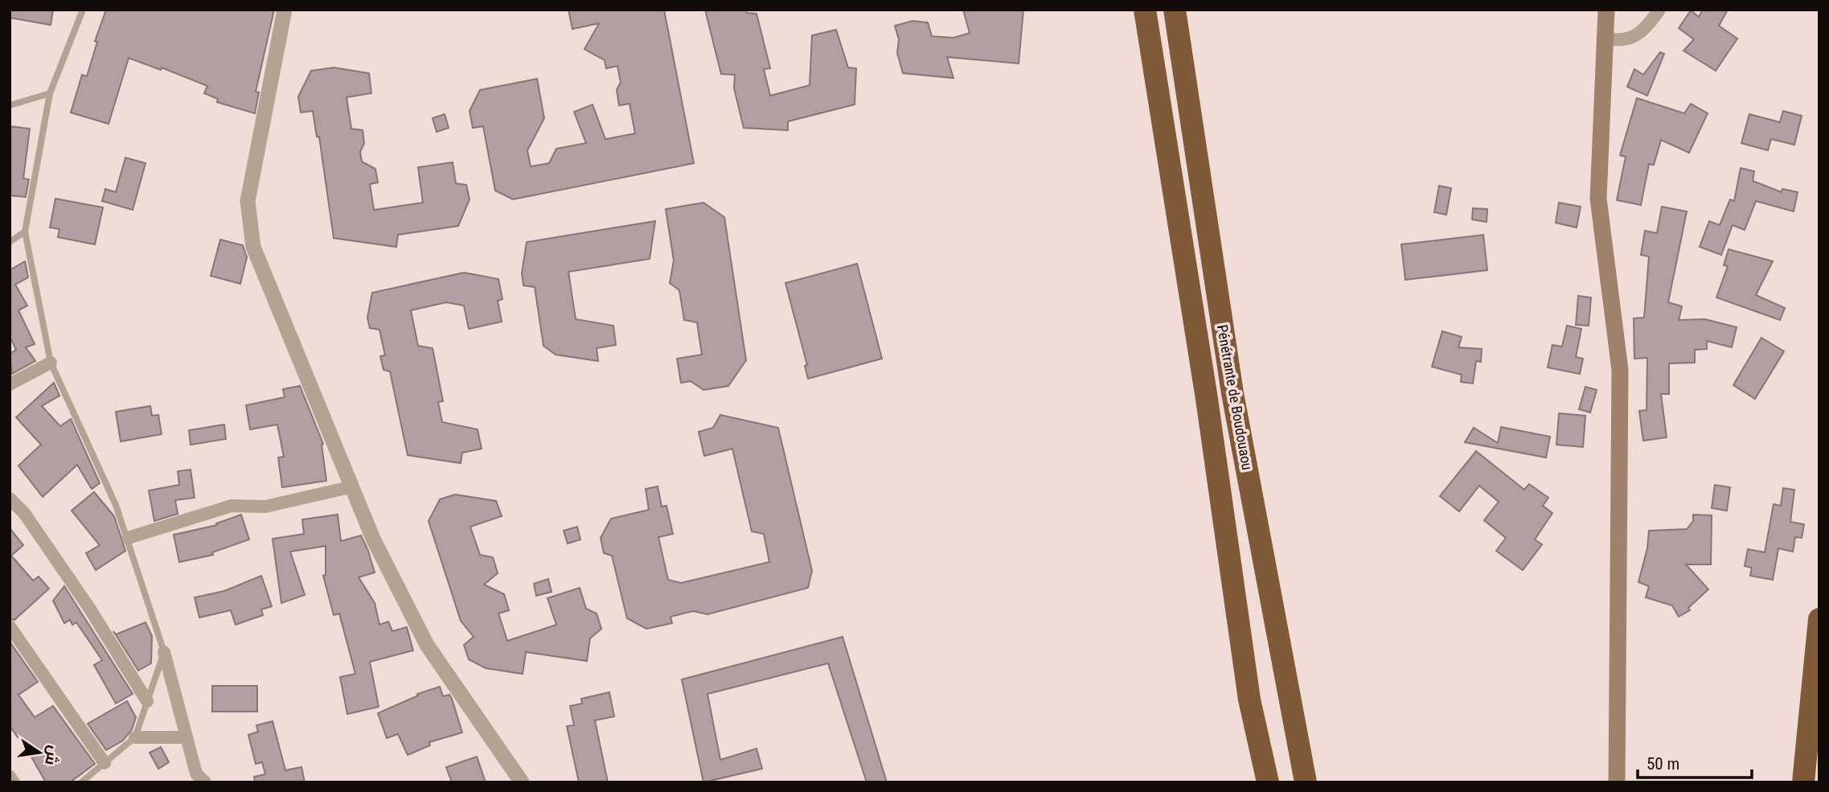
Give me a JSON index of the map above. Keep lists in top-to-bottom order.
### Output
{
  "streets": {
    "highway": ["Pénétrante de Boudouaou"]
  },
  "scale_bar": "50 m",
  "north": "right"
}
